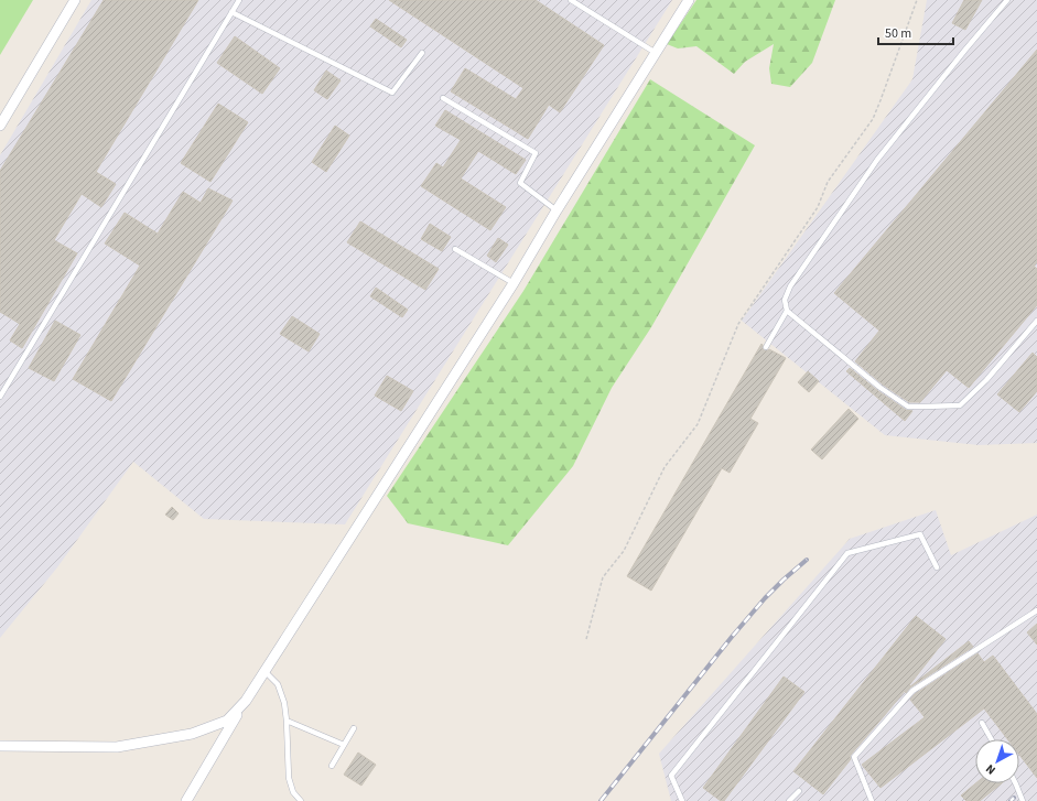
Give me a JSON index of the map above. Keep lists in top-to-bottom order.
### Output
{
  "scale_bar": "50 m",
  "north": "bottom left"
}
